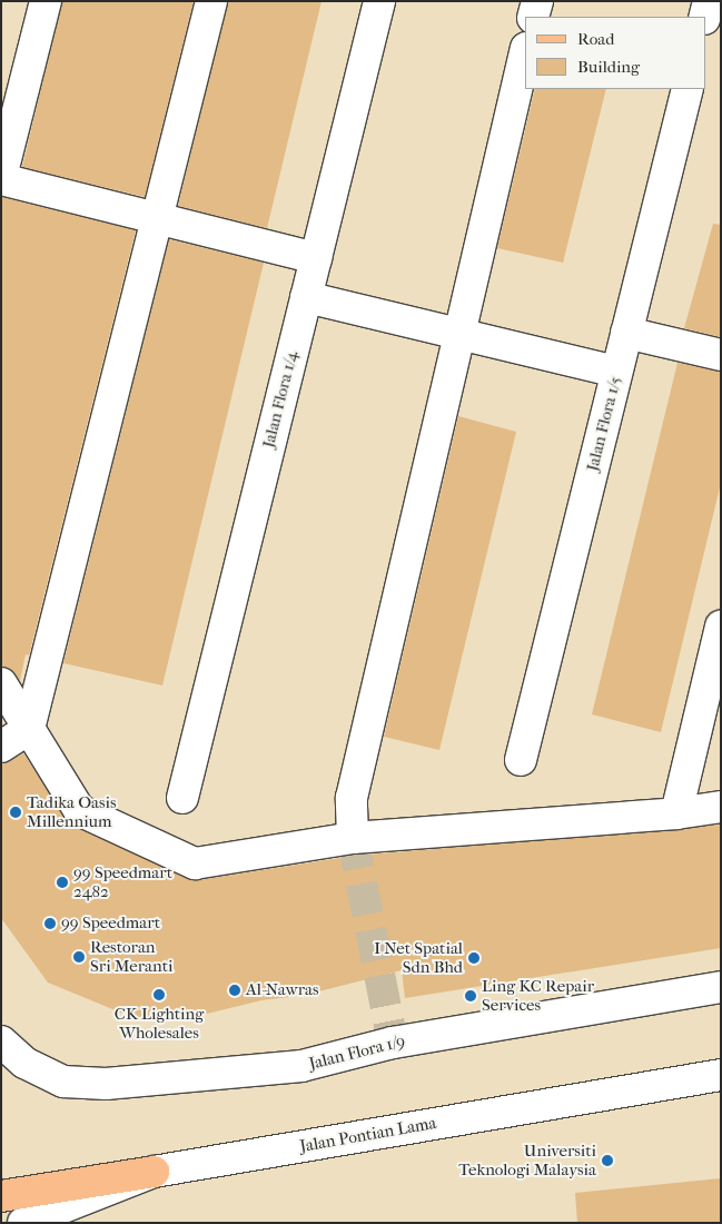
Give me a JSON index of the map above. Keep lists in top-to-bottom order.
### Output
{
  "streets": {
    "street": [
      "Jalan Flora 1/4",
      "Jalan Flora 1/5",
      "Jalan Flora 1/9",
      "Jalan Pontian Lama"
    ]
  },
  "places": [
    "Tadika Oasis Millennium",
    "99 Speedmart 2482",
    "99 Speedmart",
    "Restoran Sri Meranti",
    "I Net Spatial Sdn Bhd",
    "Al-Nawras",
    "CK Lighting Wholesales",
    "Ling KC Repair Services",
    "Universiti Teknologi Malaysia"
  ],
  "legend": ["Road", "Building"]
}
